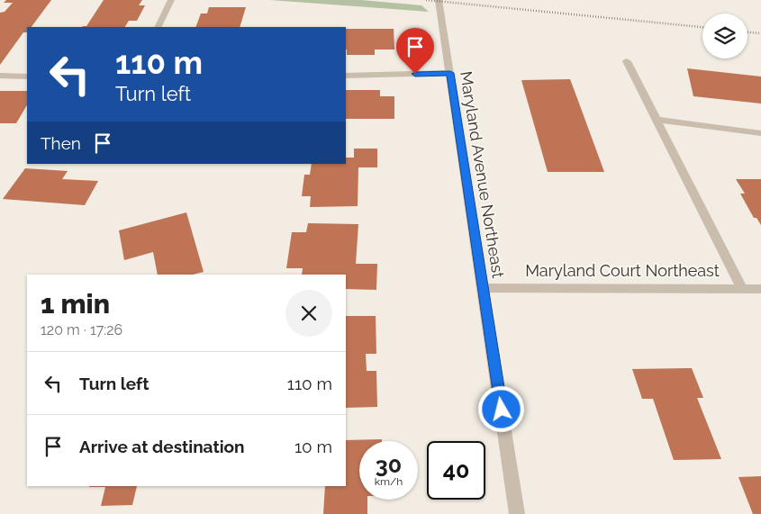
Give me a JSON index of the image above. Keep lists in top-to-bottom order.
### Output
{
  "streets": {
    "street": ["Maryland Avenue Northeast", "Maryland Court Northeast"]
  },
  "crossings": [
    ["Maryland Avenue Northeast", "Maryland Court Northeast"]
  ],
  "page": {
    "turn": ["110 m", "Turn left"],
    "then": "Then",
    "heading": ["1 min", "120 m · 17:26"],
    "list": [
      {
        "name": "Turn left",
        "value": "110 m"
      },
      {
        "name": "Arrive at destination",
        "value": "10 m"
      }
    ],
    "speed": "30 km/h",
    "limit": "40"
  }
}
